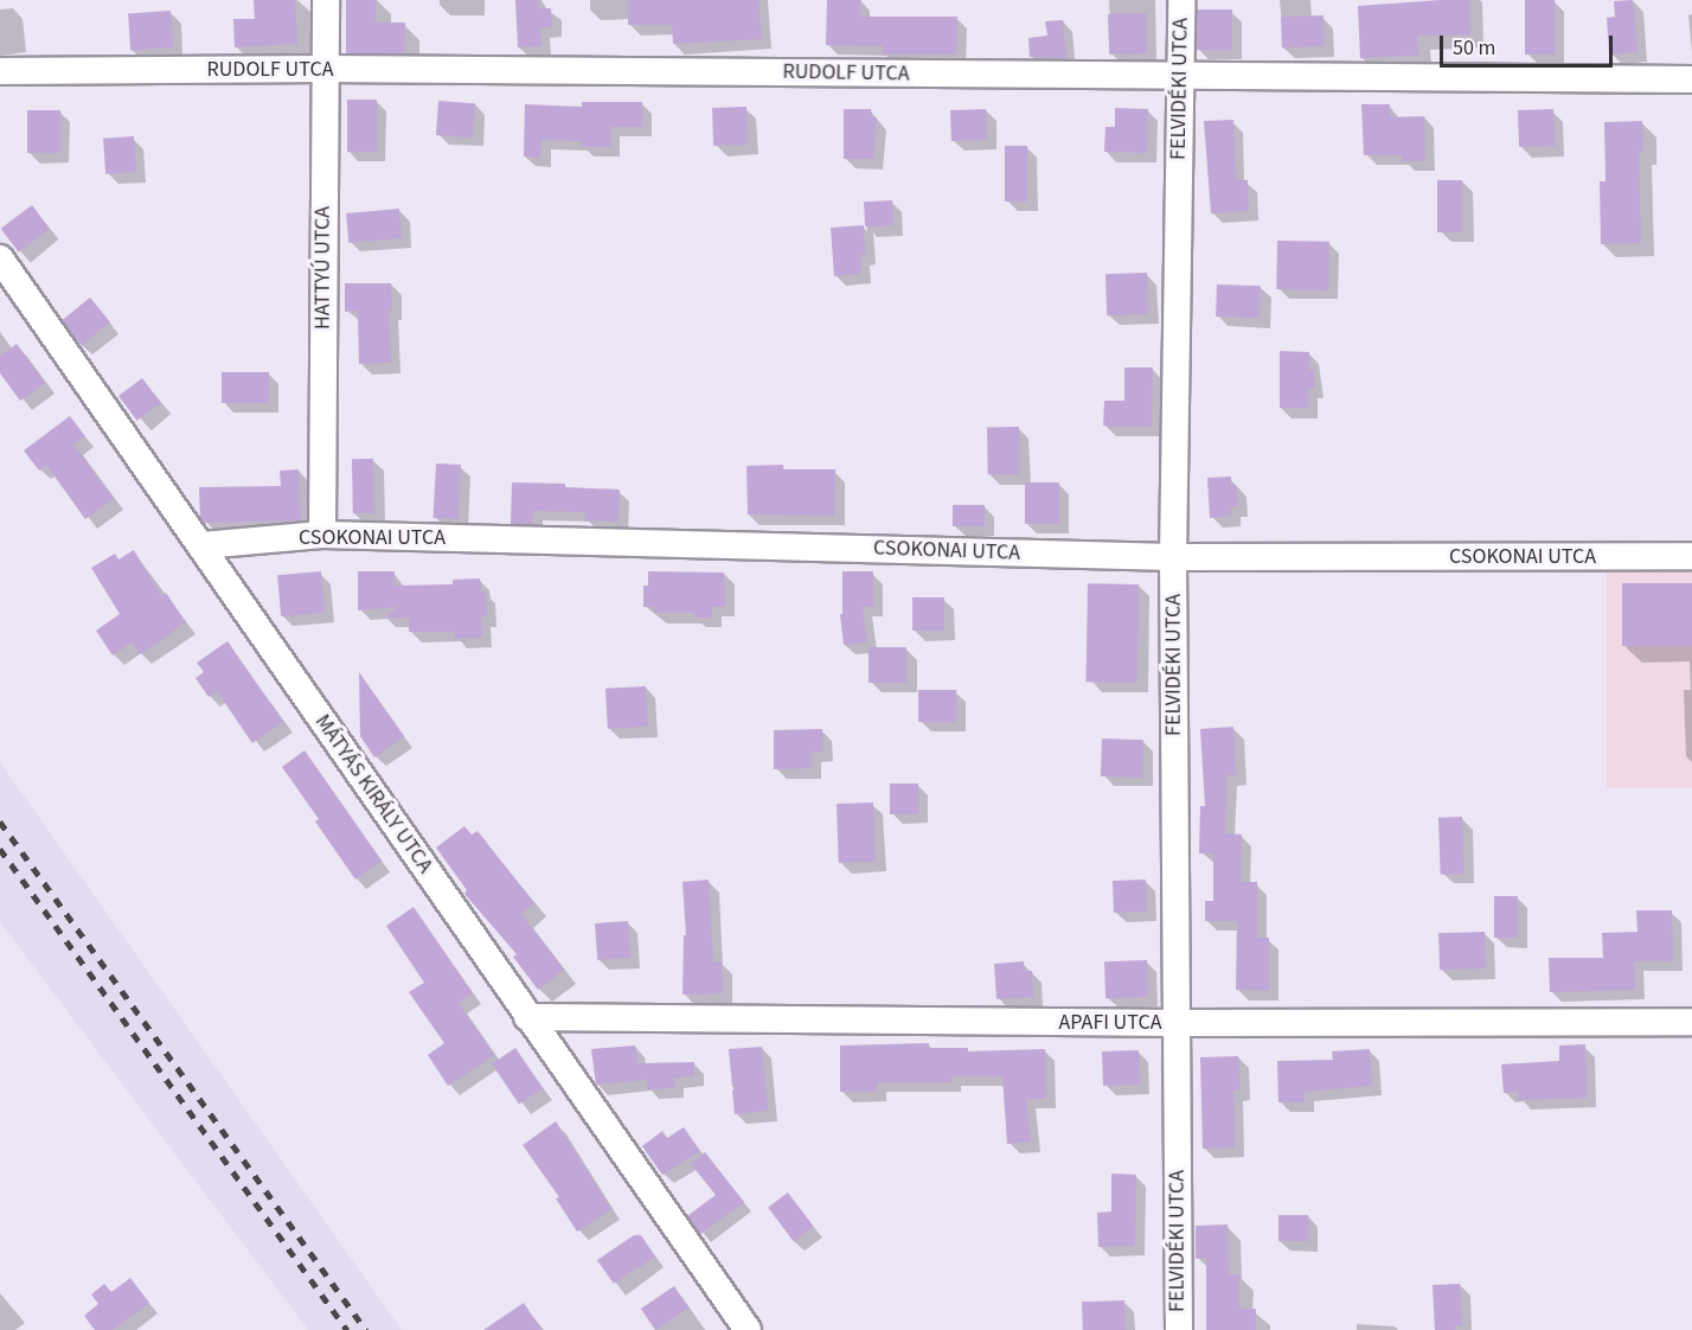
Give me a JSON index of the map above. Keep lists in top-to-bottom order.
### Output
{
  "streets": {
    "street": [
      "RUDOLF UTCA",
      "FELVIDÉKI UTCA",
      "HATTYÚ UTCA",
      "CSOKONAI UTCA",
      "MÁTYÁS KIRÁLY UTCA",
      "APAFI UTCA"
    ]
  },
  "crossings": [
    ["RUDOLF UTCA", "FELVIDÉKI UTCA"],
    ["RUDOLF UTCA", "HATTYÚ UTCA"],
    ["FELVIDÉKI UTCA", "CSOKONAI UTCA"],
    ["FELVIDÉKI UTCA", "APAFI UTCA"],
    ["HATTYÚ UTCA", "CSOKONAI UTCA"],
    ["CSOKONAI UTCA", "MÁTYÁS KIRÁLY UTCA"],
    ["MÁTYÁS KIRÁLY UTCA", "APAFI UTCA"]
  ],
  "scale_bar": "50 m"
}
